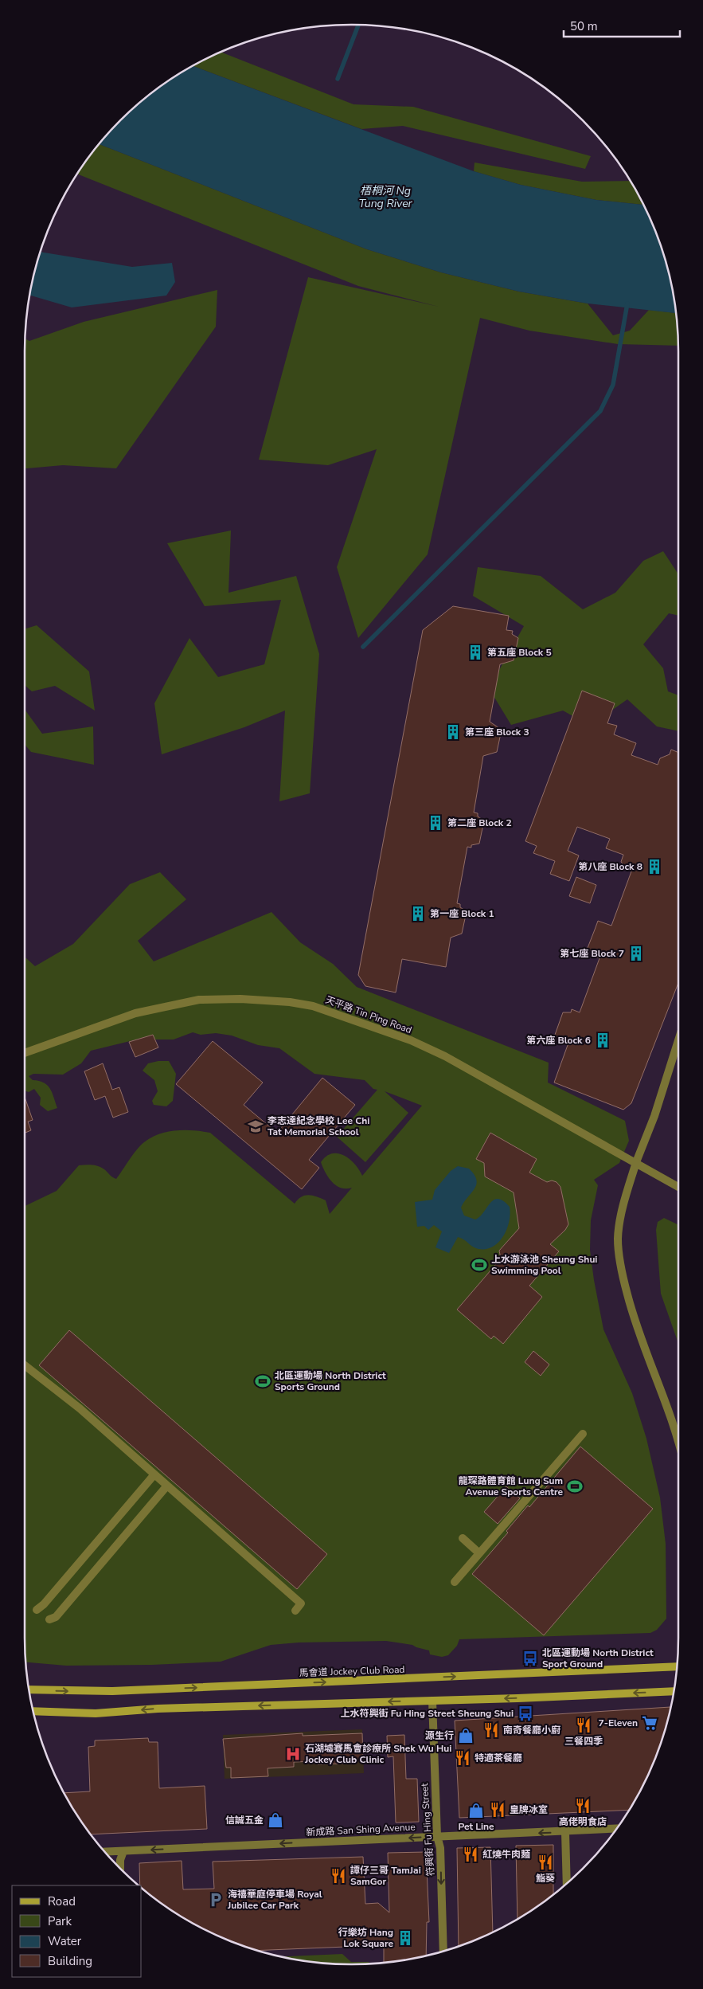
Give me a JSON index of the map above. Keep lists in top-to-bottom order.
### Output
{
  "streets": {
    "main road": ["馬會道 Jockey Club Road"],
    "street": ["天平路 Tin Ping Road", "新成路 San Shing Avenue", "符興街 Fu Hing Street"]
  },
  "crossings": [
    ["新成路 San Shing Avenue", "符興街 Fu Hing Street"]
  ],
  "one_way": ["新成路 San Shing Avenue", "符興街 Fu Hing Street"],
  "water": ["梧桐河 Ng Tung River"],
  "places": {
    "building": [
      "第五座 Block 5",
      "第三座 Block 3",
      "第二座 Block 2",
      "第八座 Block 8",
      "第一座 Block 1",
      "第七座 Block 7",
      "第六座 Block 6",
      "行樂坊 Hang Lok Square"
    ],
    "school or university": ["李志達紀念學校 Lee Chi Tat Memorial School"],
    "sports": ["上水游泳池 Sheung Shui Swimming Pool", "北區運動場 North District Sports Ground", "龍琛路體育館 Lung Sum Avenue Sports Centre"],
    "bus stop": ["北區運動場 North District Sport Ground", "上水符興街 Fu Hing Street Sheung Shui"],
    "supermarket": ["7-Eleven"],
    "restaurant": [
      "三餐四季",
      "南奇餐廳小廚",
      "特適茶餐廳",
      "高佬明食店",
      "皇牌冰室",
      "紅燒牛肉麵",
      "鮨葵",
      "譚仔三哥 TamJai SamGor"
    ],
    "shop": ["源生行", "Pet Line", "信誠五金"],
    "hospital": ["石湖墟賽馬會診療所 Shek Wu Hui Jockey Club Clinic"],
    "parking": ["海禧華庭停車場 Royal Jubilee Car Park"]
  },
  "legend": [
    "Road",
    "Park",
    "Water",
    "Building"
  ],
  "scale_bar": "50 m"
}
